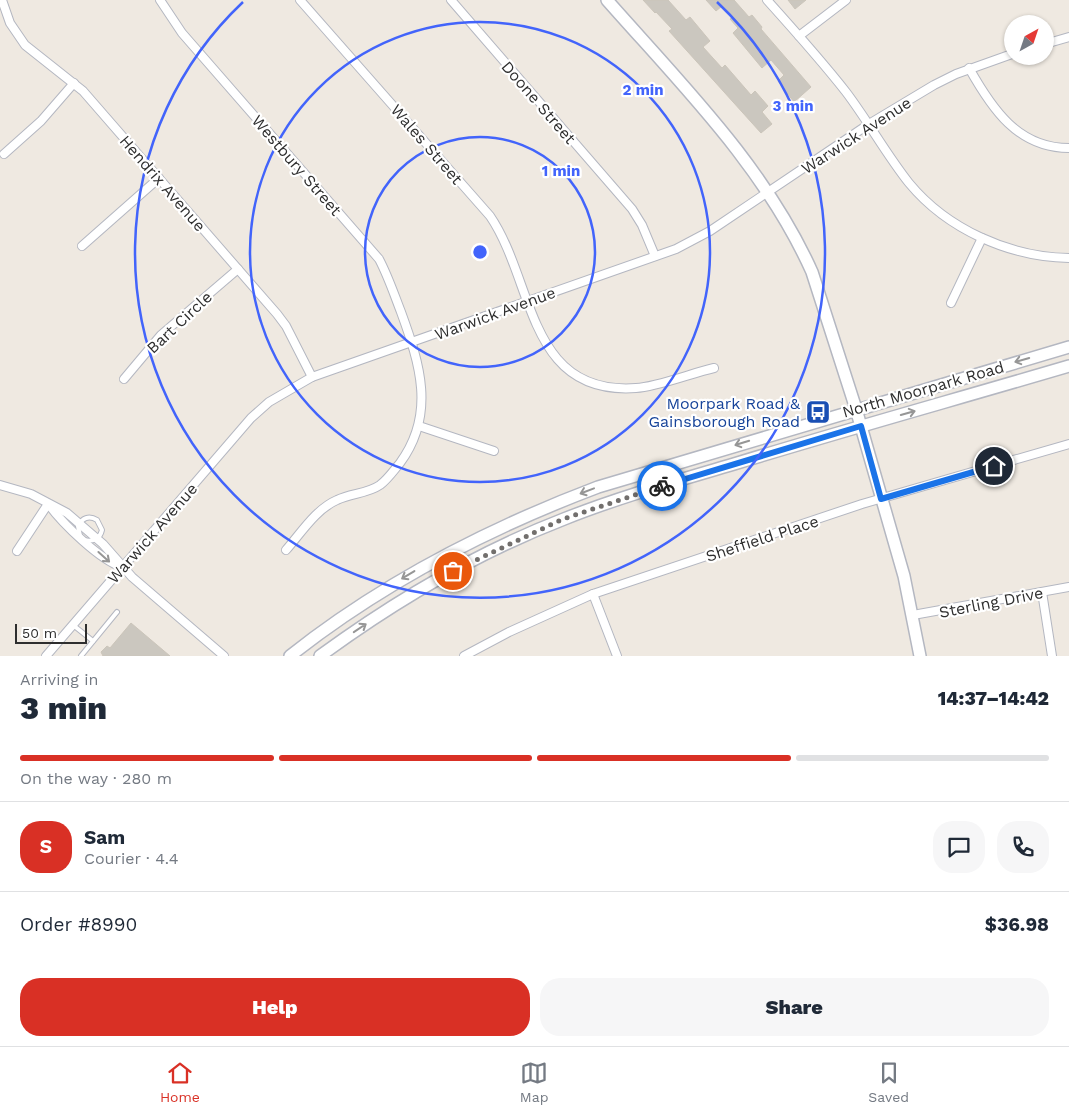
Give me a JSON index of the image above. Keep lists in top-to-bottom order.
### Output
{
  "streets": {
    "main road": ["North Moorpark Road"],
    "street": [
      "Doone Street",
      "Warwick Avenue",
      "Wales Street",
      "Westbury Street",
      "Hendrix Avenue",
      "Bart Circle",
      "Sheffield Place",
      "Sterling Drive"
    ]
  },
  "crossings": [
    ["Doone Street", "Warwick Avenue"],
    ["Warwick Avenue", "Wales Street"],
    ["Warwick Avenue", "Westbury Street"],
    ["Warwick Avenue", "Hendrix Avenue"],
    ["Hendrix Avenue", "Bart Circle"]
  ],
  "places": {
    "bus stop": ["Moorpark Road & Gainsborough Road"]
  },
  "scale_bar": "50 m",
  "north": "top right",
  "page": {
    "scale": "50 m",
    "heading": ["3 min", "Arriving in", "14:37–14:42"],
    "panel": [
      "Sam",
      "Courier · 4.4",
      "Order #8990",
      "$36.98"
    ],
    "bar": "On the way · 280 m",
    "round": "S",
    "buttons": ["Help", "Share"],
    "tabs": ["Home", "Map", "Saved"]
  },
  "rings": ["2 min", "3 min", "1 min"]
}
